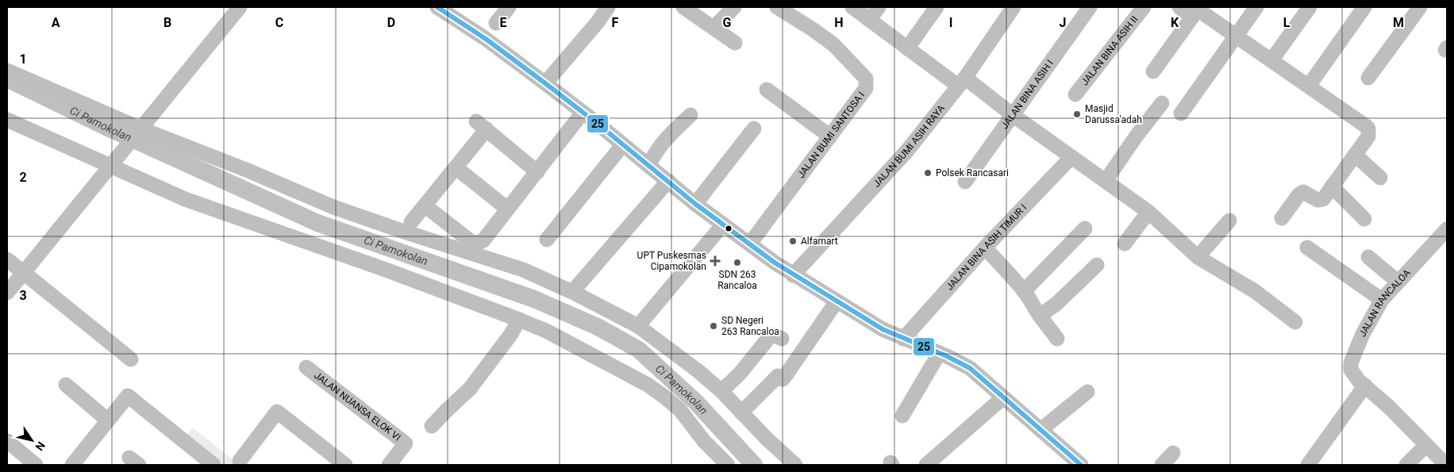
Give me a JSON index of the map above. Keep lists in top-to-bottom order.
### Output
{
  "streets": {
    "street": [
      "JALAN BINA ASIH II",
      "JALAN BINA ASIH I",
      "JALAN BUMI SANTOSA I",
      "JALAN BUMI ASIH RAYA",
      "JALAN BINA ASIH TIMUR I",
      "JALAN RANCALOA",
      "JALAN NUANSA ELOK VI"
    ]
  },
  "water": ["Ci Pamokolan"],
  "places": {
    "other": [
      "Masjid Darussa'adah",
      "Polsek Rancasari",
      "Alfamart",
      "SDN 263 Rancaloa",
      "SD Negeri 263 Rancaloa"
    ],
    "health": ["UPT Puskesmas Cipamokolan"]
  },
  "lines": ["transit line 25"],
  "north": "bottom right",
  "grid": {
    "columns": [
      "A",
      "B",
      "C",
      "D",
      "E",
      "F",
      "G",
      "H",
      "I",
      "J",
      "K",
      "L",
      "M"
    ],
    "rows": ["1", "2", "3"]
  }
}
